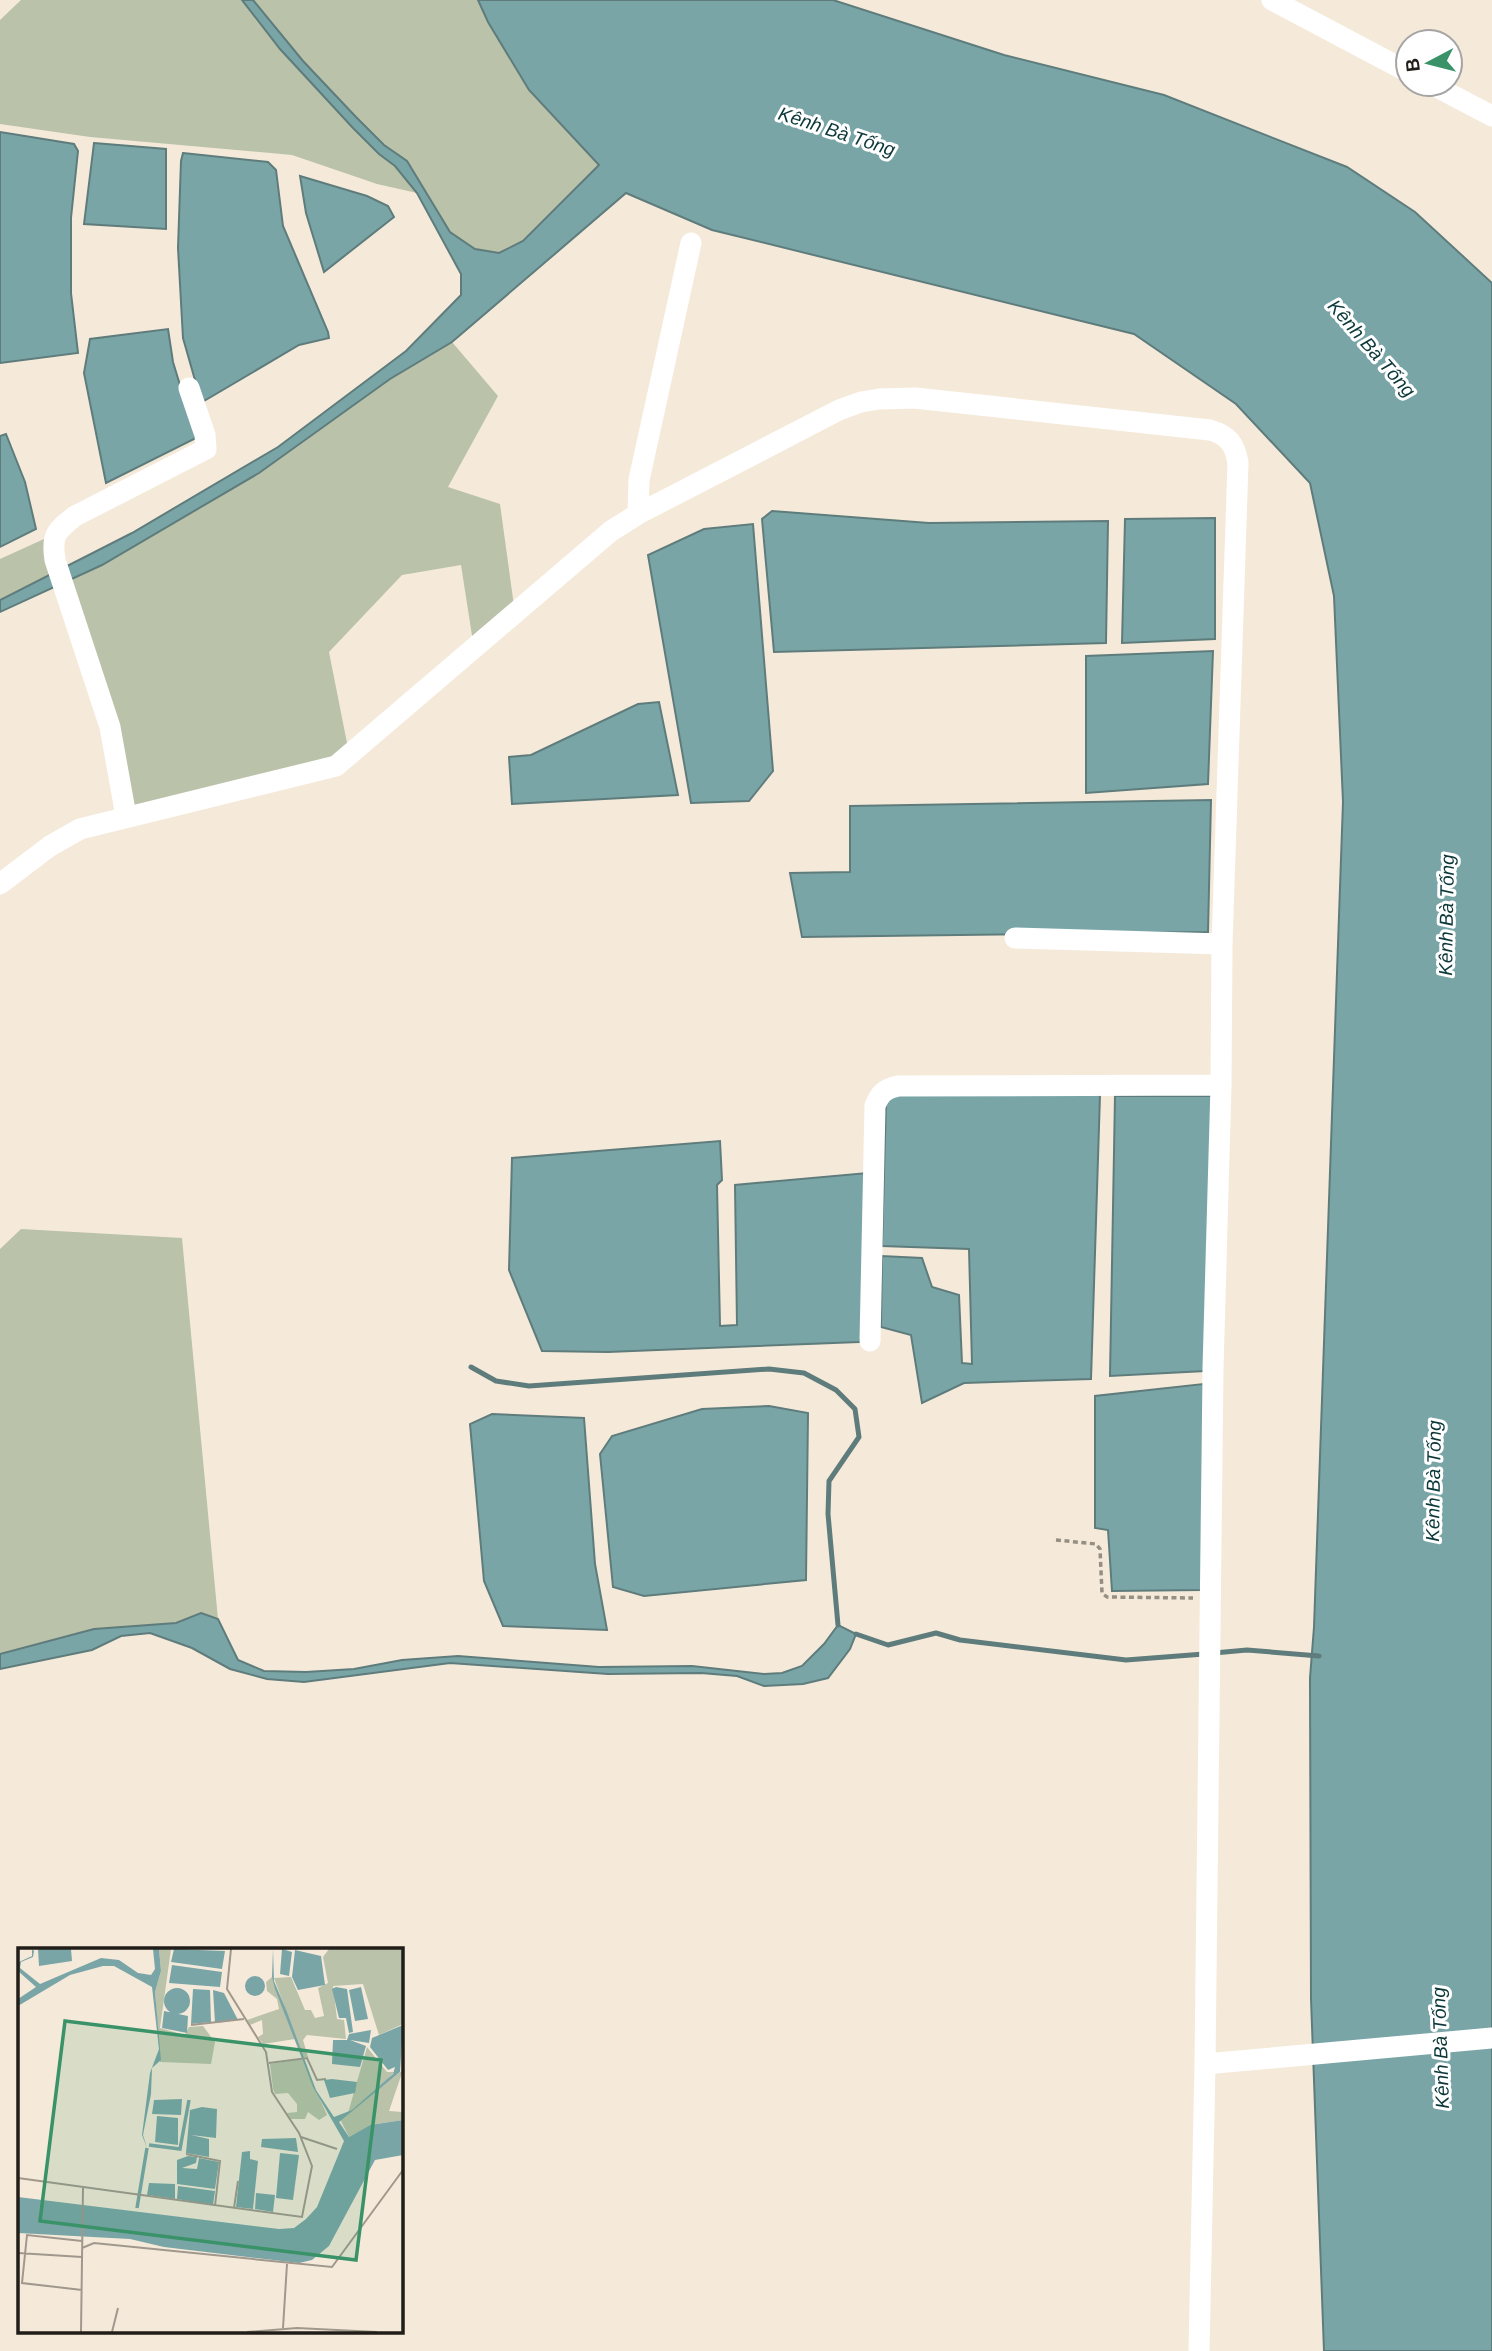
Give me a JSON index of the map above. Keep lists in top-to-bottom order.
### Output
{
  "water": ["Kênh Bà Tống"],
  "north": "left"
}
